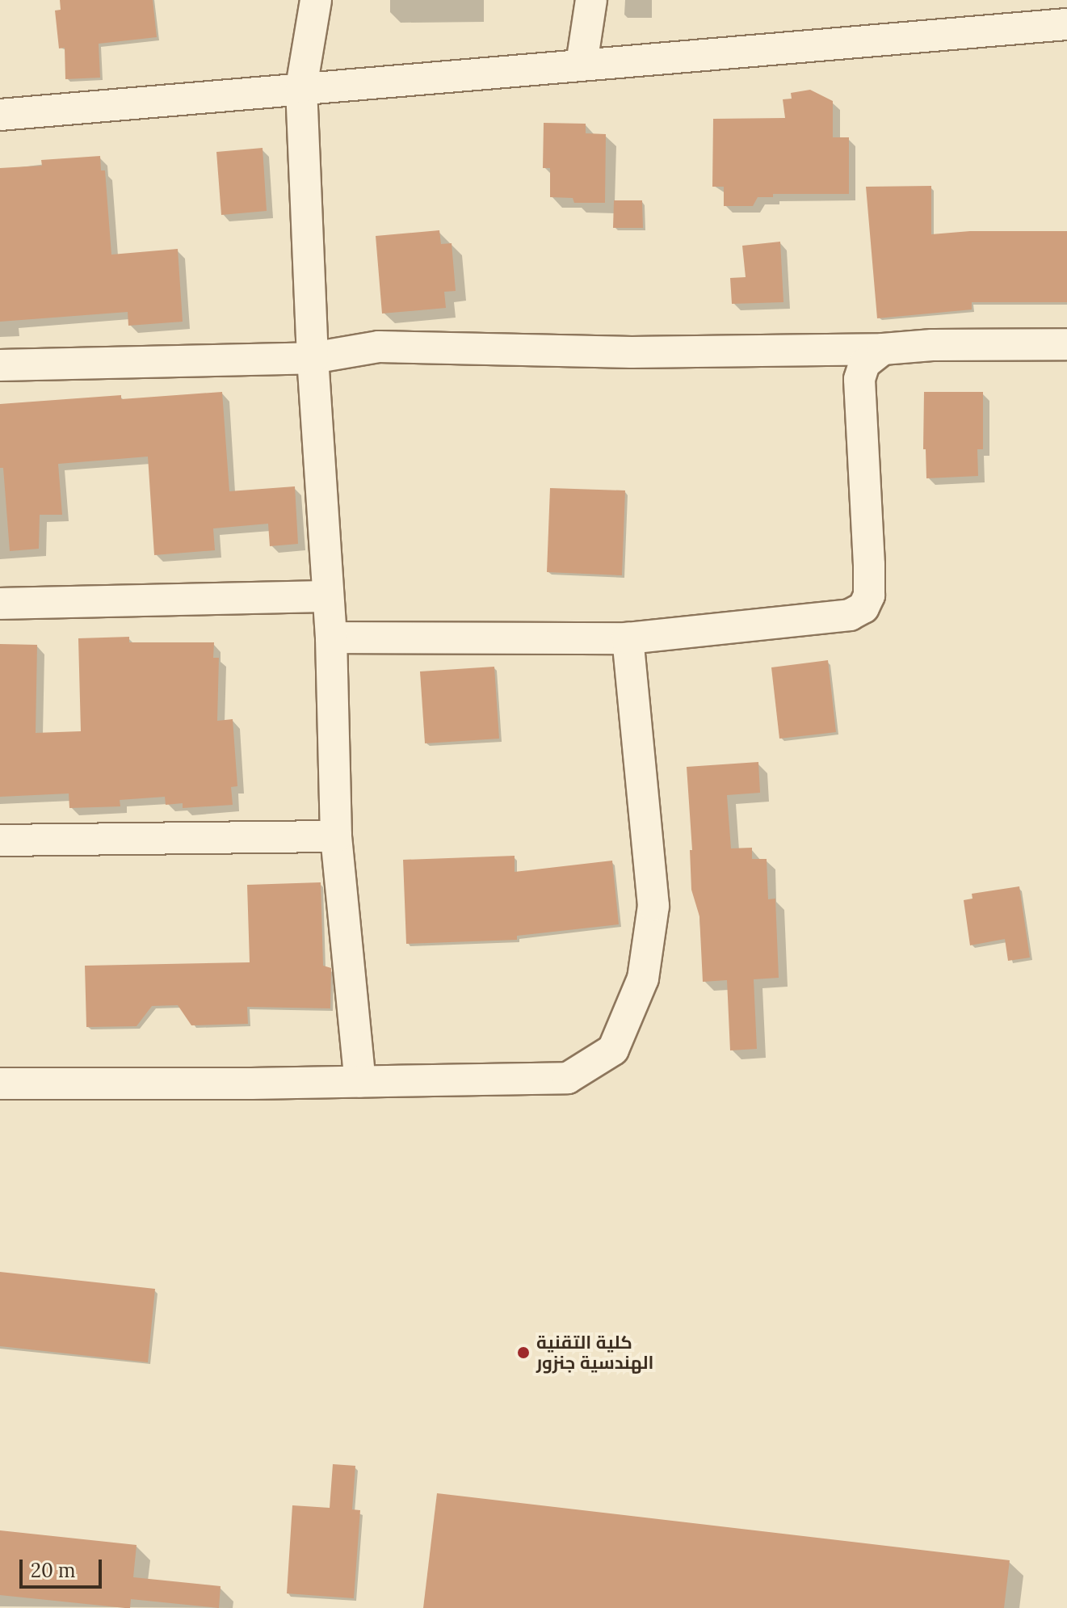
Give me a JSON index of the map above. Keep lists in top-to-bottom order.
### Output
{
  "places": ["كلية التقنية الهندسية جنزور"],
  "scale_bar": "20 m"
}
